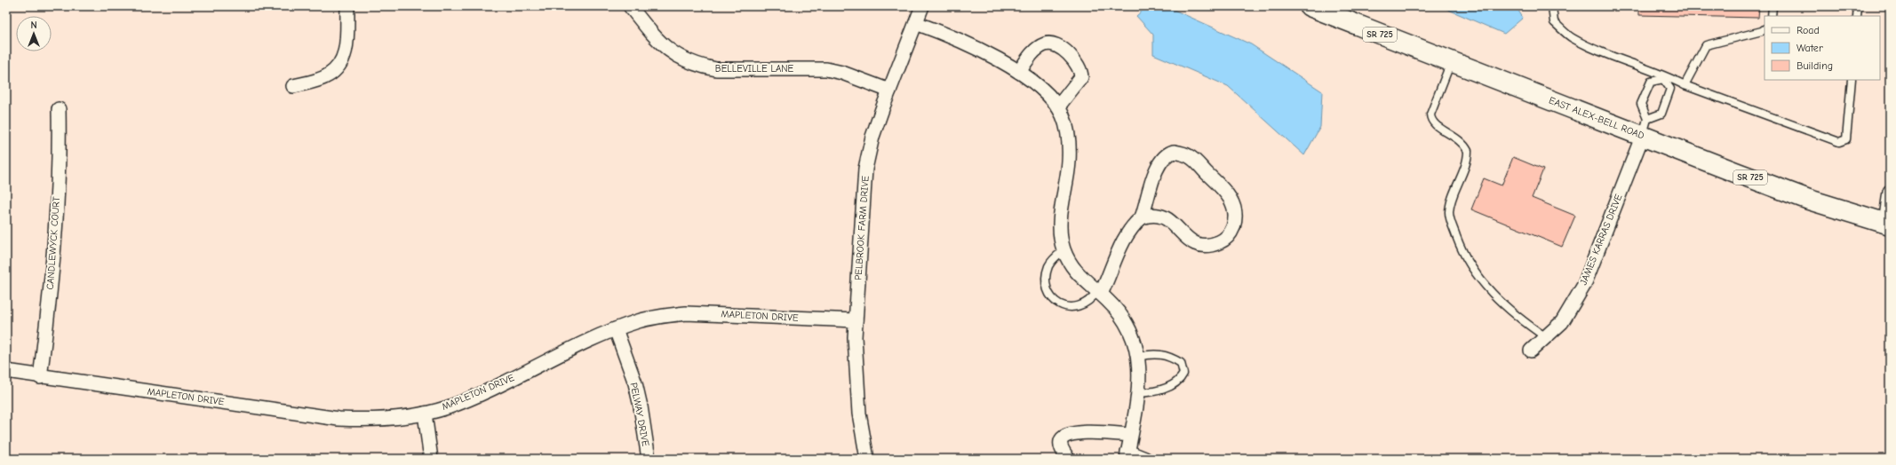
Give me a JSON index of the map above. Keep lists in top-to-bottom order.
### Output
{
  "streets": {
    "main road": ["SR 725", "EAST ALEX-BELL ROAD"],
    "street": [
      "BELLEVILLE LANE",
      "PELBROOK FARM DRIVE",
      "JAMES KARRAS DRIVE",
      "CANDLEWYCK COURT",
      "MAPLETON DRIVE",
      "PELWAY DRIVE"
    ]
  },
  "crossings": [
    ["BELLEVILLE LANE", "PELBROOK FARM DRIVE"],
    ["EAST ALEX-BELL ROAD", "JAMES KARRAS DRIVE"],
    ["PELBROOK FARM DRIVE", "MAPLETON DRIVE"],
    ["CANDLEWYCK COURT", "MAPLETON DRIVE"],
    ["MAPLETON DRIVE", "PELWAY DRIVE"]
  ],
  "legend": ["Road", "Water", "Building"],
  "north": "top"
}
